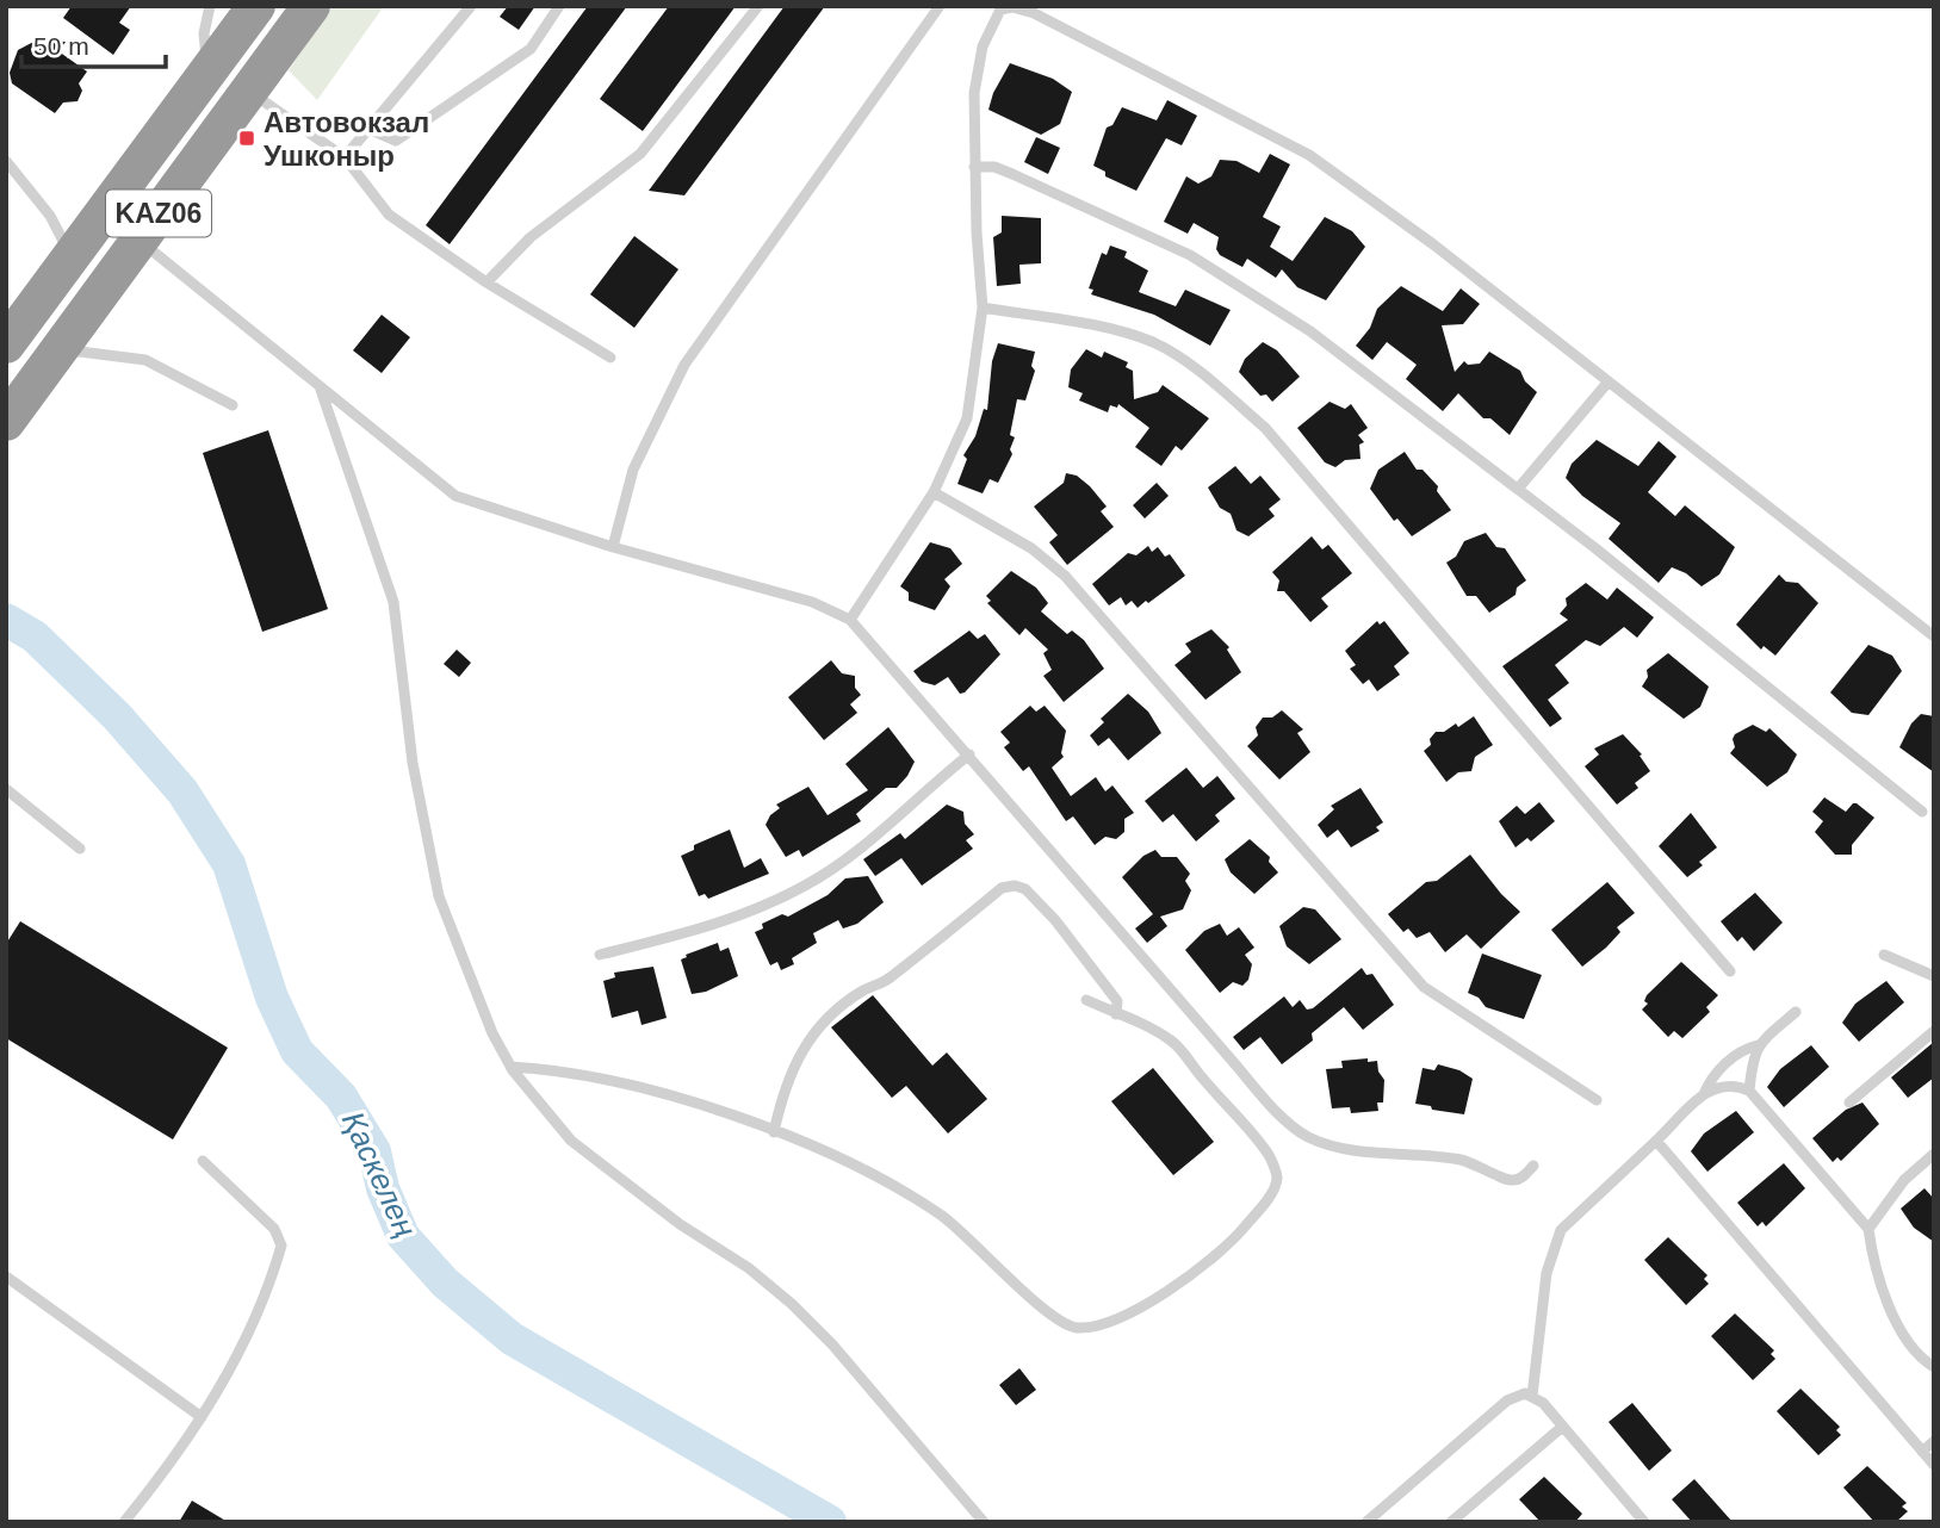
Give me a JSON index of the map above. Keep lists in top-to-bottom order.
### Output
{
  "streets": {
    "highway": ["KАZ06"]
  },
  "water": ["Қаскелең"],
  "places": {
    "transit": ["Автовокзал Ушконыр"]
  },
  "scale_bar": "50 m"
}
